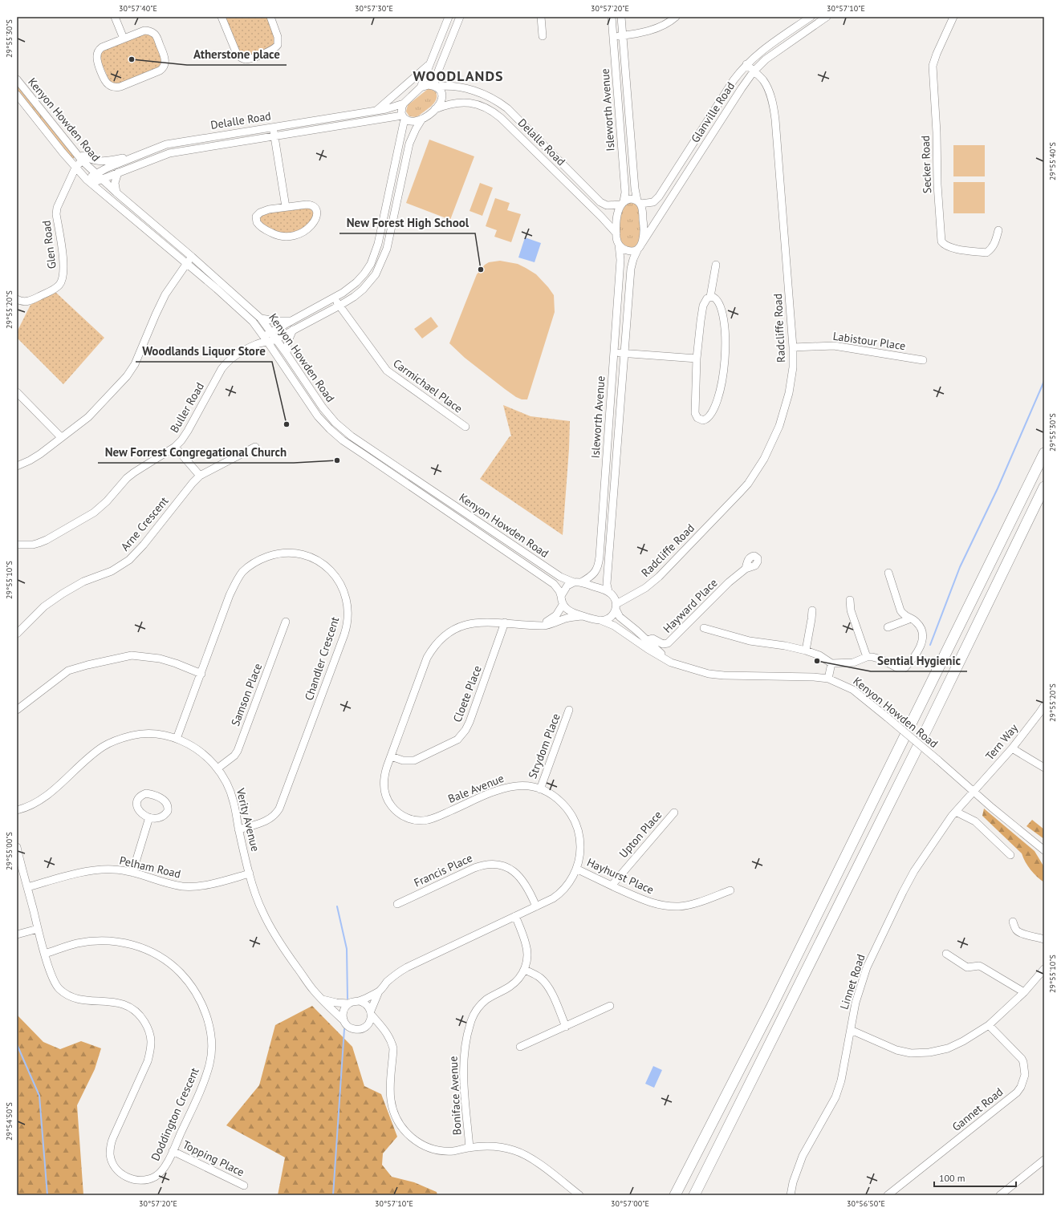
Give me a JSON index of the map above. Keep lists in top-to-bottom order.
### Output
{
  "streets": {
    "street": [
      "Isleworth Avenue",
      "Glanville Road",
      "Kenyon Howden Road",
      "Delalle Road",
      "Secker Road",
      "Glen Road",
      "Radcliffe Road",
      "Labistour Place",
      "Carmichael Place",
      "Buller Road",
      "Arne Crescent",
      "Hayward Place",
      "Chandler Crescent",
      "Cloete Place",
      "Samson Place",
      "Tern Way",
      "Strydom Place",
      "Bale Avenue",
      "Verity Avenue",
      "Upton Place",
      "Pelham Road",
      "Francis Place",
      "Hayhurst Place",
      "Linnet Road",
      "Boniface Avenue",
      "Gannet Road",
      "Doddington Crescent",
      "Topping Place"
    ]
  },
  "crossings": [
    ["Isleworth Avenue", "Glanville Road"],
    ["Isleworth Avenue", "Kenyon Howden Road"],
    ["Isleworth Avenue", "Delalle Road"],
    ["Isleworth Avenue", "Radcliffe Road"],
    ["Isleworth Avenue", "Bale Avenue"],
    ["Glanville Road", "Delalle Road"],
    ["Glanville Road", "Radcliffe Road"],
    ["Kenyon Howden Road", "Delalle Road"],
    ["Kenyon Howden Road", "Glen Road"],
    ["Kenyon Howden Road", "Radcliffe Road"],
    ["Kenyon Howden Road", "Buller Road"],
    ["Kenyon Howden Road", "Hayward Place"],
    ["Kenyon Howden Road", "Tern Way"],
    ["Kenyon Howden Road", "Bale Avenue"],
    ["Kenyon Howden Road", "Linnet Road"],
    ["Delalle Road", "Buller Road"],
    ["Radcliffe Road", "Labistour Place"],
    ["Radcliffe Road", "Bale Avenue"],
    ["Carmichael Place", "Buller Road"],
    ["Chandler Crescent", "Verity Avenue"],
    ["Cloete Place", "Bale Avenue"],
    ["Samson Place", "Verity Avenue"],
    ["Tern Way", "Linnet Road"],
    ["Strydom Place", "Bale Avenue"],
    ["Bale Avenue", "Verity Avenue"],
    ["Bale Avenue", "Francis Place"],
    ["Bale Avenue", "Hayhurst Place"],
    ["Verity Avenue", "Pelham Road"],
    ["Upton Place", "Hayhurst Place"],
    ["Pelham Road", "Doddington Crescent"],
    ["Doddington Crescent", "Topping Place"]
  ],
  "districts": ["WOODLANDS"],
  "places": [
    "Atherstone place",
    "New Forest High School",
    "Woodlands Liquor Store",
    "New Forrest Congregational Church",
    "Sential Hygienic"
  ],
  "scale_bar": "100 m",
  "coordinates": [
    "30°57'40\"E",
    "30°57'30\"E",
    "30°57'20\"E",
    "30°57'10\"E",
    "29°55'30\"S",
    "29°55'40\"S",
    "29°55'20\"S",
    "29°55'10\"S",
    "29°55'00\"S",
    "29°54'50\"S",
    "30°57'00\"E",
    "30°56'50\"E"
  ]
}
